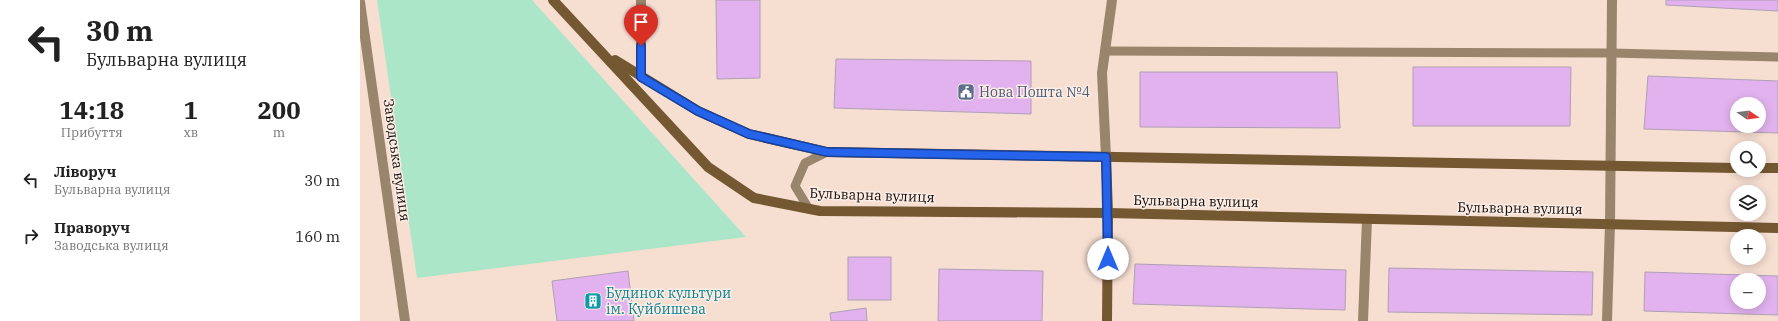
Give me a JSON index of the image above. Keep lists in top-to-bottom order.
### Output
{
  "streets": {
    "main road": ["Бульварна вулиця"],
    "street": ["Заводська вулиця"]
  },
  "places": {
    "public building": ["Нова Пошта №4"],
    "building": ["Будинок культури ім. Куйбишева"]
  },
  "north": "right",
  "page": {
    "turn": ["30 m", "Бульварна вулиця"],
    "eta": [
      "14:18",
      "Прибуття",
      "1",
      "хв",
      "200",
      "m"
    ],
    "map_buttons": ["+", "−"],
    "list": [
      {
        "name": "Ліворуч",
        "note": "Бульварна вулиця",
        "value": "30 m"
      },
      {
        "name": "Праворуч",
        "note": "Заводська вулиця",
        "value": "160 m"
      }
    ]
  }
}
